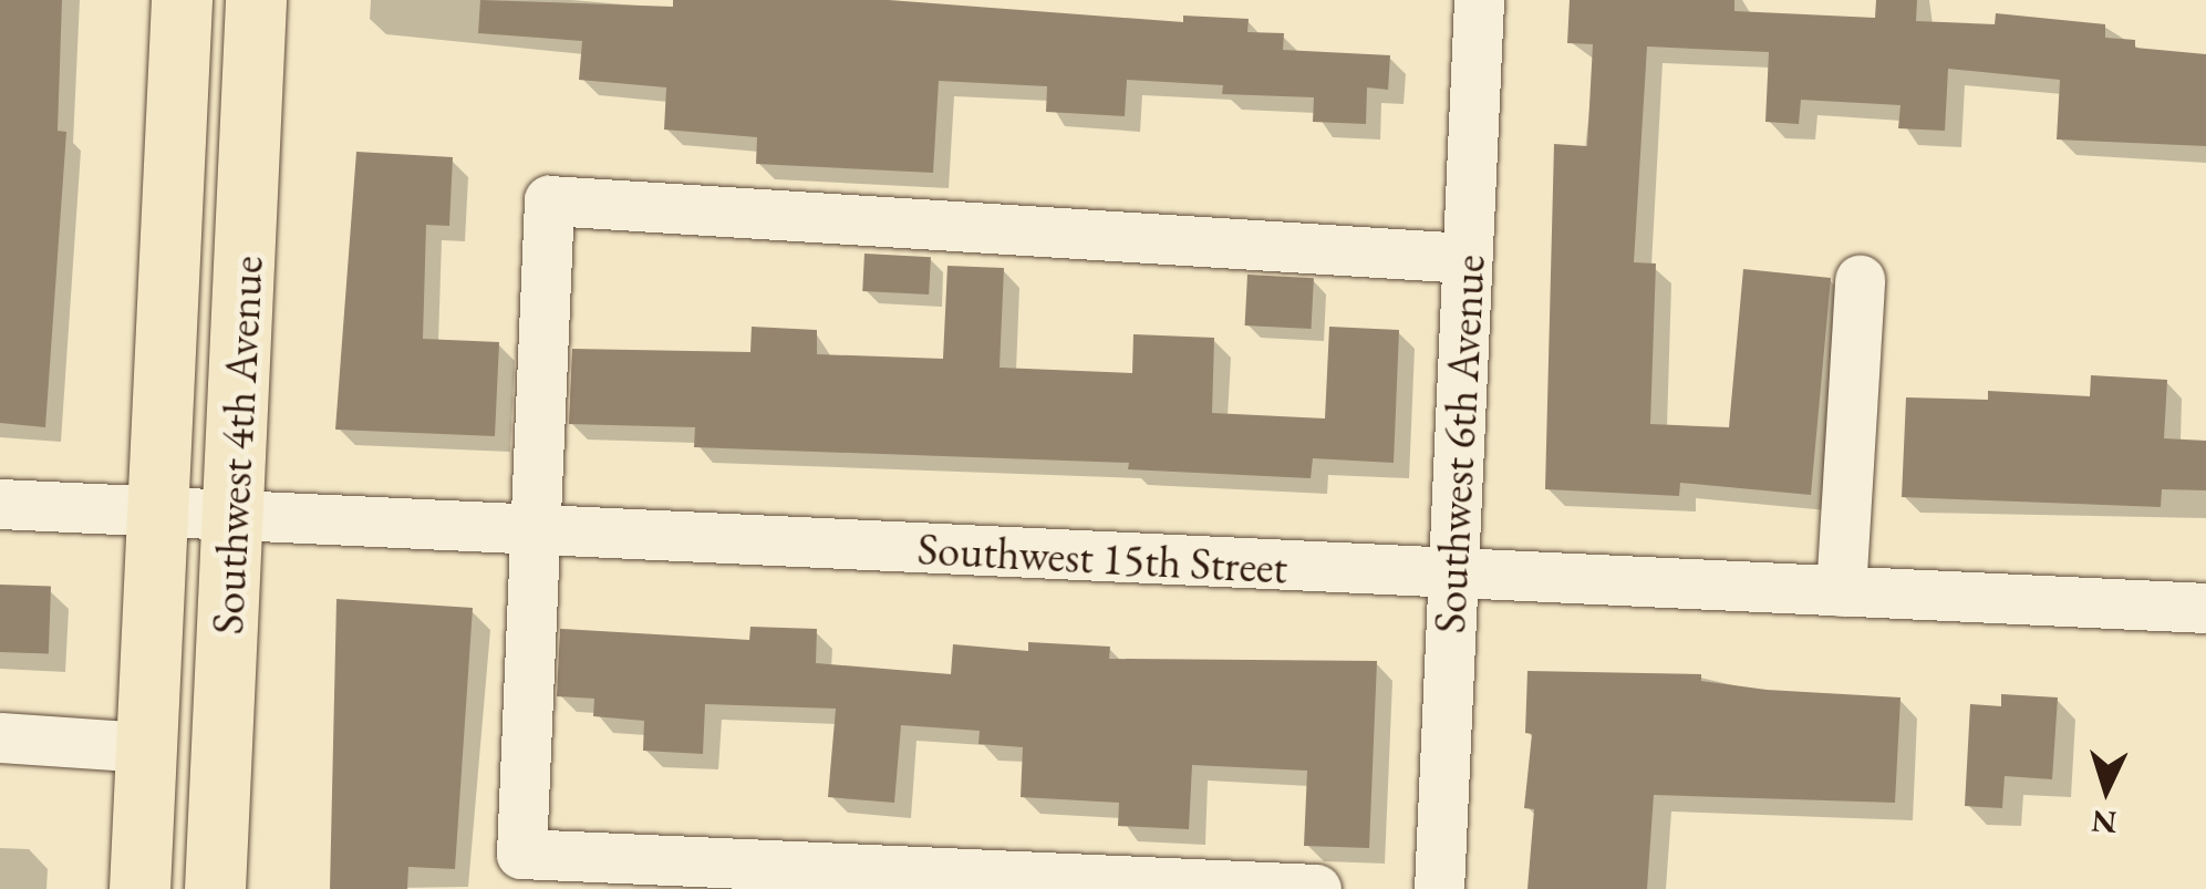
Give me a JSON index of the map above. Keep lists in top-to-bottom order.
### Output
{
  "streets": {
    "main road": ["Southwest 4th Avenue"],
    "street": ["Southwest 6th Avenue", "Southwest 15th Street"]
  },
  "crossings": [
    ["Southwest 6th Avenue", "Southwest 15th Street"],
    ["Southwest 4th Avenue", "Southwest 15th Street"]
  ],
  "north": "bottom"
}
